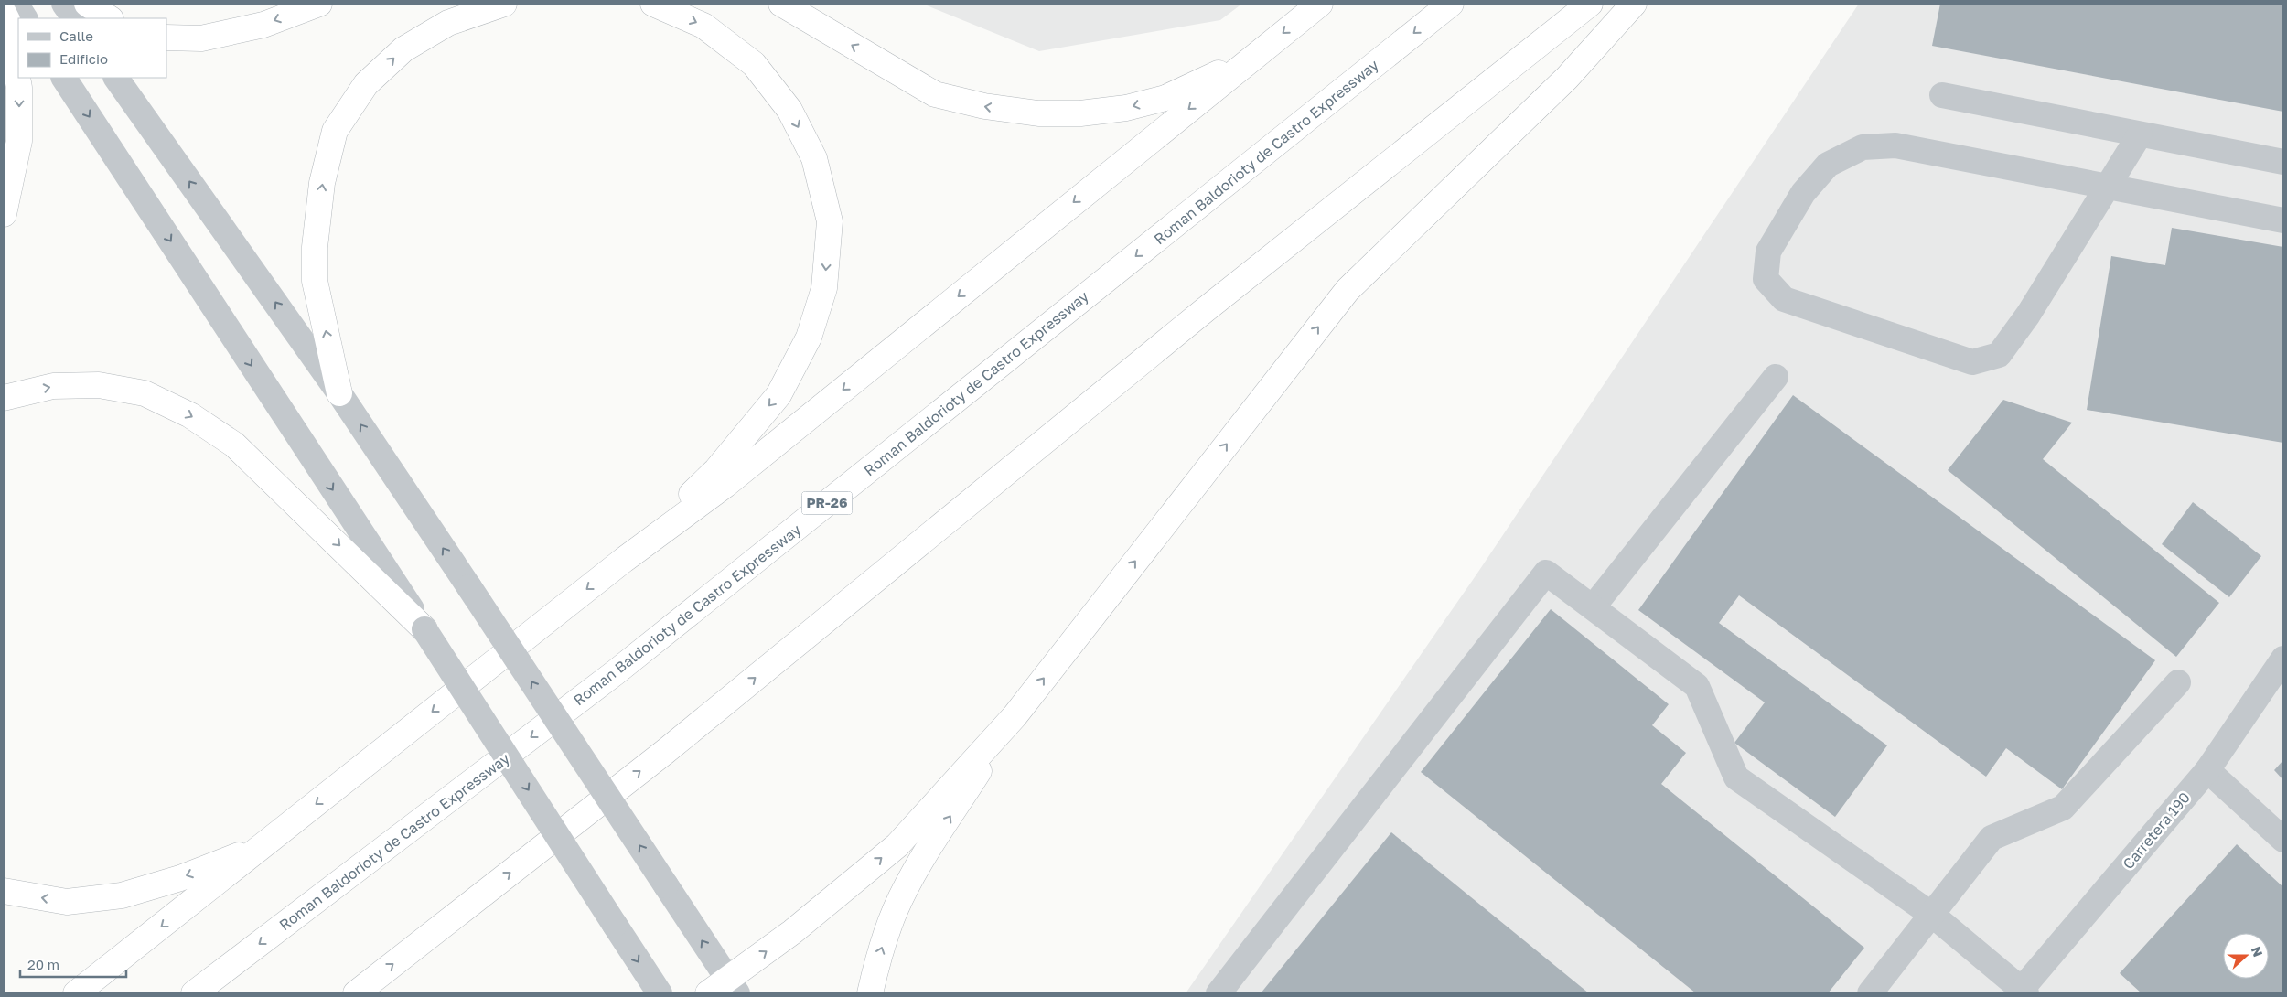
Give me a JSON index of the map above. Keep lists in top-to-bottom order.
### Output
{
  "streets": {
    "highway": ["Roman Baldorioty de Castro Expressway", "PR-26"],
    "street": ["Carretera 190"]
  },
  "legend": ["Calle", "Edificio"],
  "scale_bar": "20 m",
  "north": "right"
}
